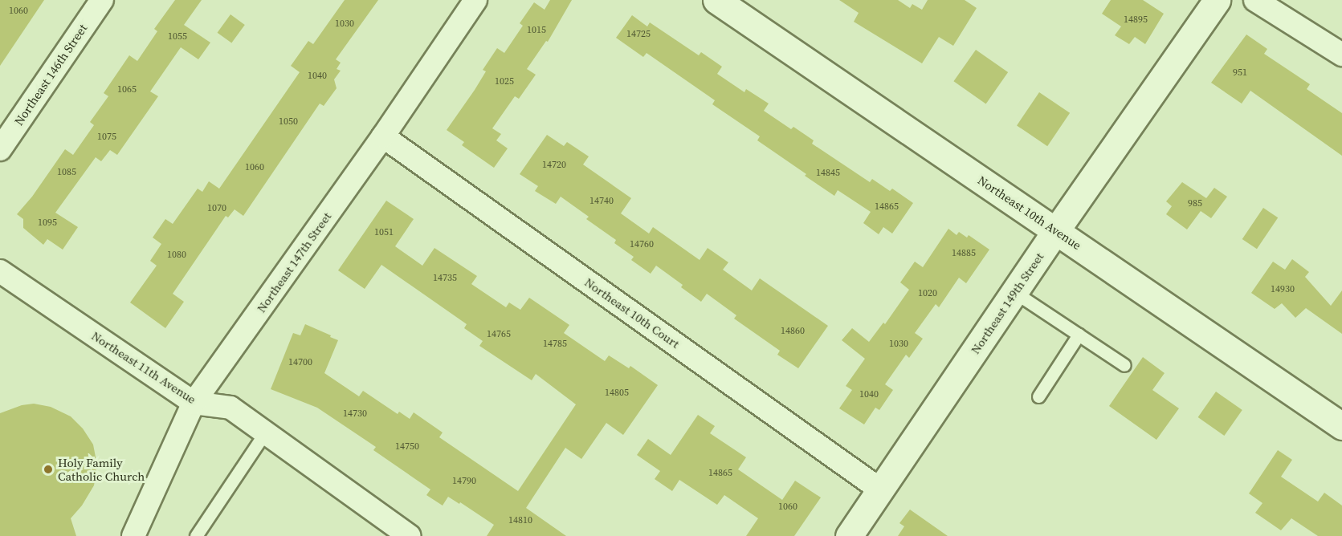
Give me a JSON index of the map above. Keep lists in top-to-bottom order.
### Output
{
  "streets": {
    "street": [
      "Northeast 146th Street",
      "Northeast 10th Avenue",
      "Northeast 147th Street",
      "Northeast 149th Street",
      "Northeast 10th Court",
      "Northeast 11th Avenue"
    ]
  },
  "crossings": [
    ["Northeast 10th Avenue", "Northeast 149th Street"],
    ["Northeast 147th Street", "Northeast 10th Court"],
    ["Northeast 147th Street", "Northeast 11th Avenue"],
    ["Northeast 149th Street", "Northeast 10th Court"]
  ],
  "places": ["Holy Family Catholic Church"],
  "house_numbers": [
    "1060",
    "14895",
    "1030",
    "1015",
    "14725",
    "1055",
    "951",
    "1040",
    "1025",
    "1065",
    "1050",
    "1075",
    "14720",
    "1060",
    "1085",
    "14845",
    "14740",
    "985",
    "14865",
    "1070",
    "1095",
    "1051",
    "14760",
    "14885",
    "1080",
    "14735",
    "14930",
    "1020",
    "14860",
    "14765",
    "14785",
    "1030",
    "14700",
    "14805",
    "1040",
    "14730",
    "14750",
    "14865",
    "14790",
    "1060",
    "14810"
  ]
}
